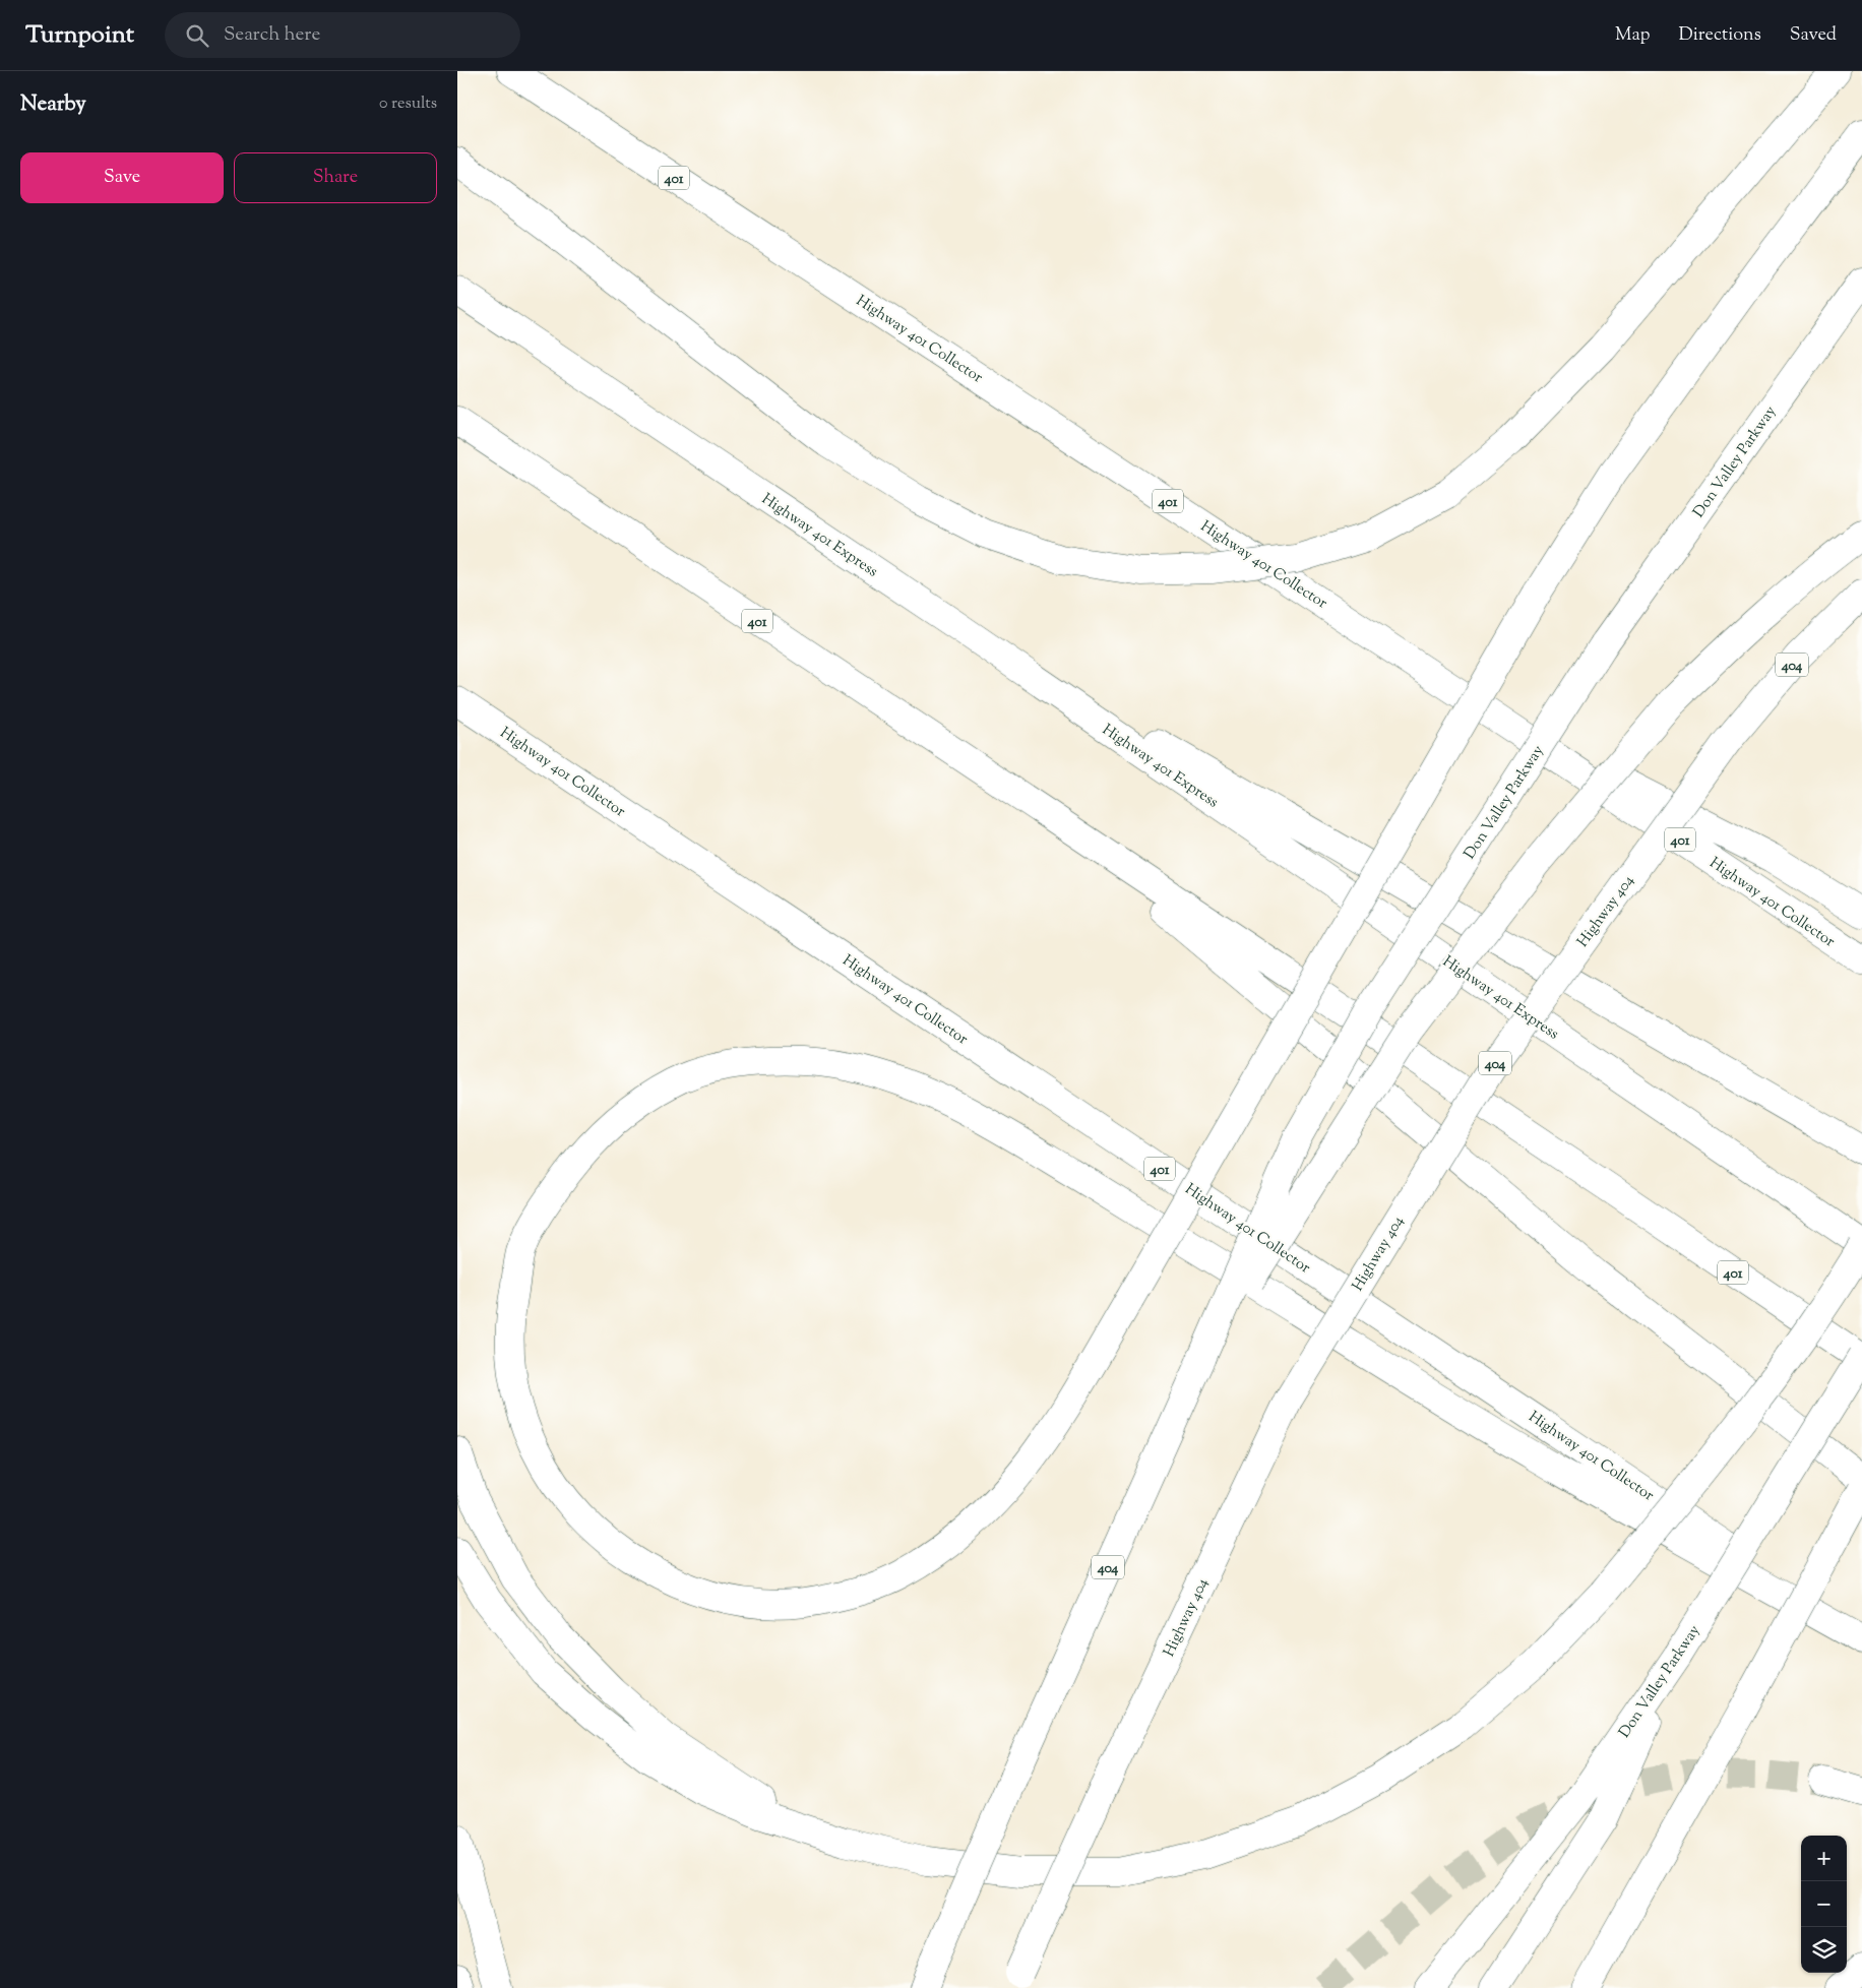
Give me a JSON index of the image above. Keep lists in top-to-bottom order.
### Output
{
  "streets": {
    "highway": [
      "401",
      "Highway 401 Collector",
      "Don Valley Parkway",
      "Highway 401 Express",
      "404",
      "Highway 404"
    ]
  },
  "crossings": [
    ["401", "Don Valley Parkway"],
    ["Don Valley Parkway", "404"]
  ],
  "page": {
    "header": "Turnpoint",
    "search": "Search here",
    "nav": ["Map", "Directions", "Saved"],
    "heading": ["Nearby", "0 results"],
    "buttons": ["Save", "Share"],
    "map_buttons": ["+", "−"]
  }
}
